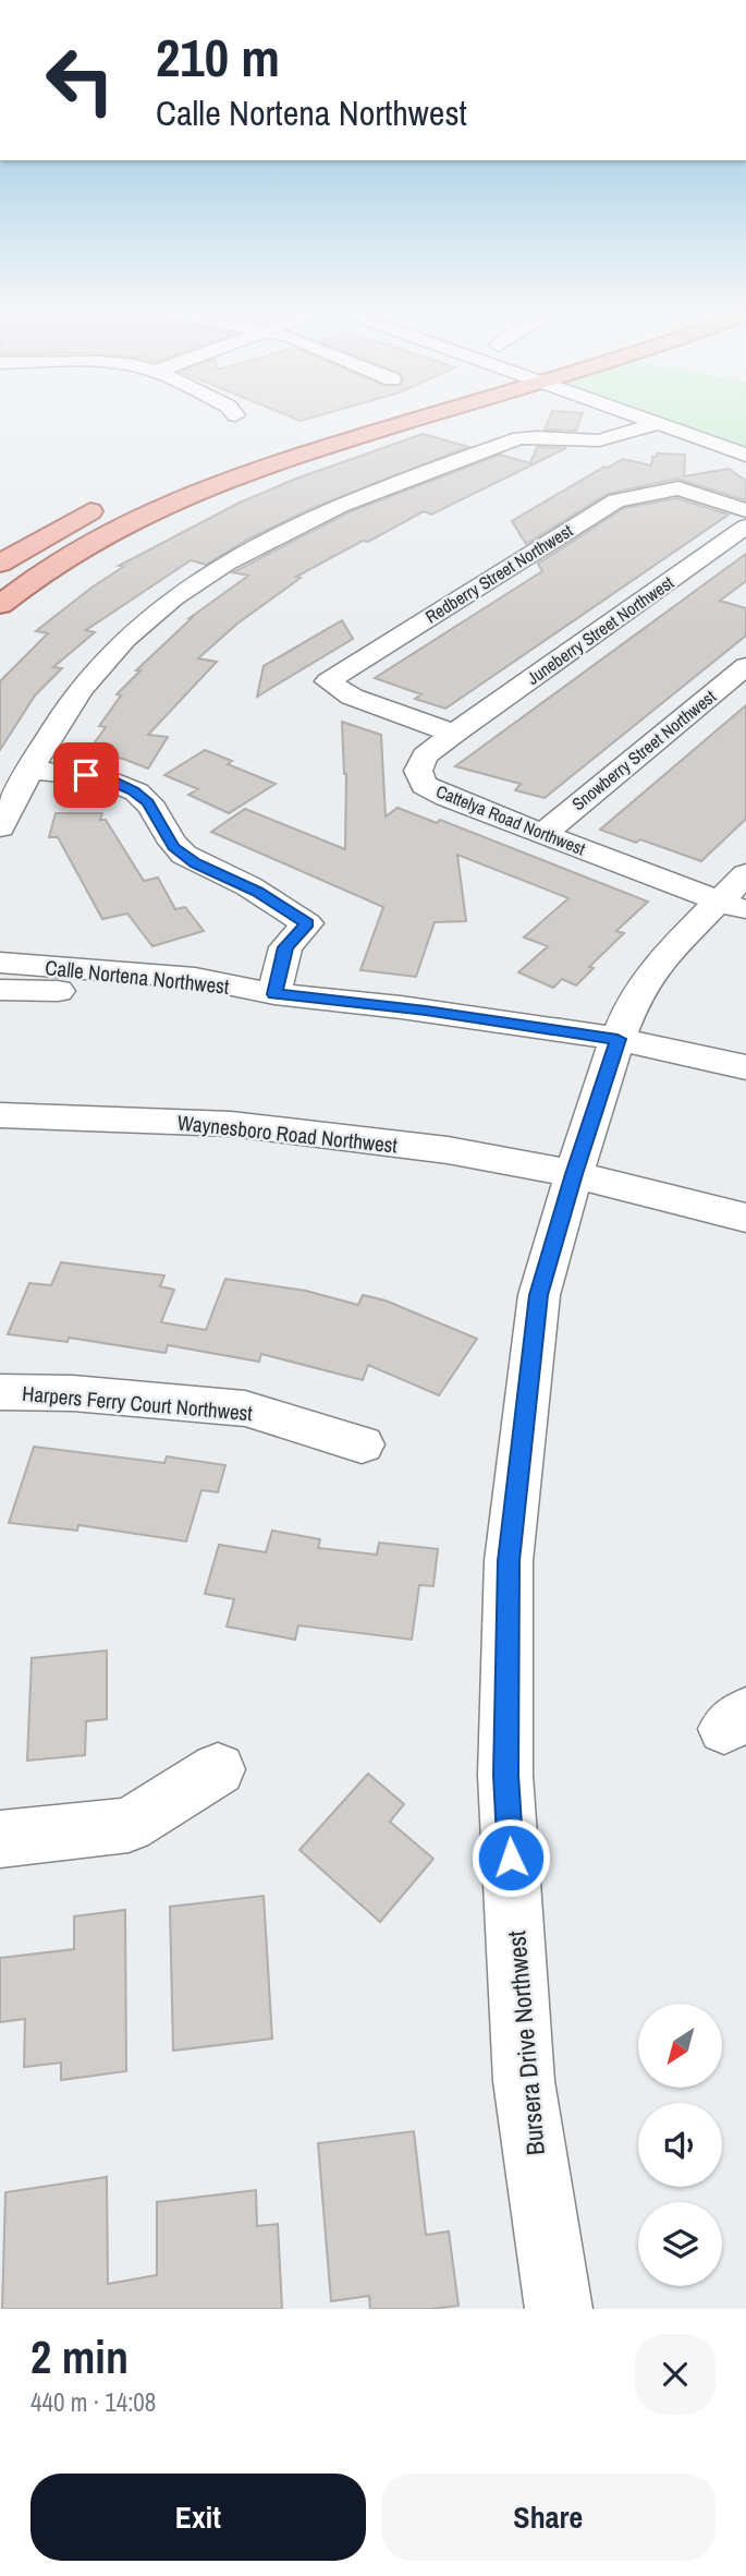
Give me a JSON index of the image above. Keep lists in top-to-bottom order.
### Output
{
  "streets": {
    "street": [
      "Redberry Street Northwest",
      "Juneberry Street Northwest",
      "Snowberry Street Northwest",
      "Cattelya Road Northwest",
      "Calle Nortena Northwest",
      "Waynesboro Road Northwest",
      "Harpers Ferry Court Northwest",
      "Bursera Drive Northwest"
    ]
  },
  "crossings": [
    ["Redberry Street Northwest", "Juneberry Street Northwest"],
    ["Redberry Street Northwest", "Cattelya Road Northwest"],
    ["Juneberry Street Northwest", "Cattelya Road Northwest"],
    ["Snowberry Street Northwest", "Cattelya Road Northwest"],
    ["Cattelya Road Northwest", "Bursera Drive Northwest"],
    ["Calle Nortena Northwest", "Bursera Drive Northwest"],
    ["Waynesboro Road Northwest", "Bursera Drive Northwest"]
  ],
  "north": "bottom left",
  "page": {
    "turn": ["210 m", "Calle Nortena Northwest"],
    "heading": ["2 min", "440 m · 14:08"],
    "buttons": ["Exit", "Share"]
  }
}
